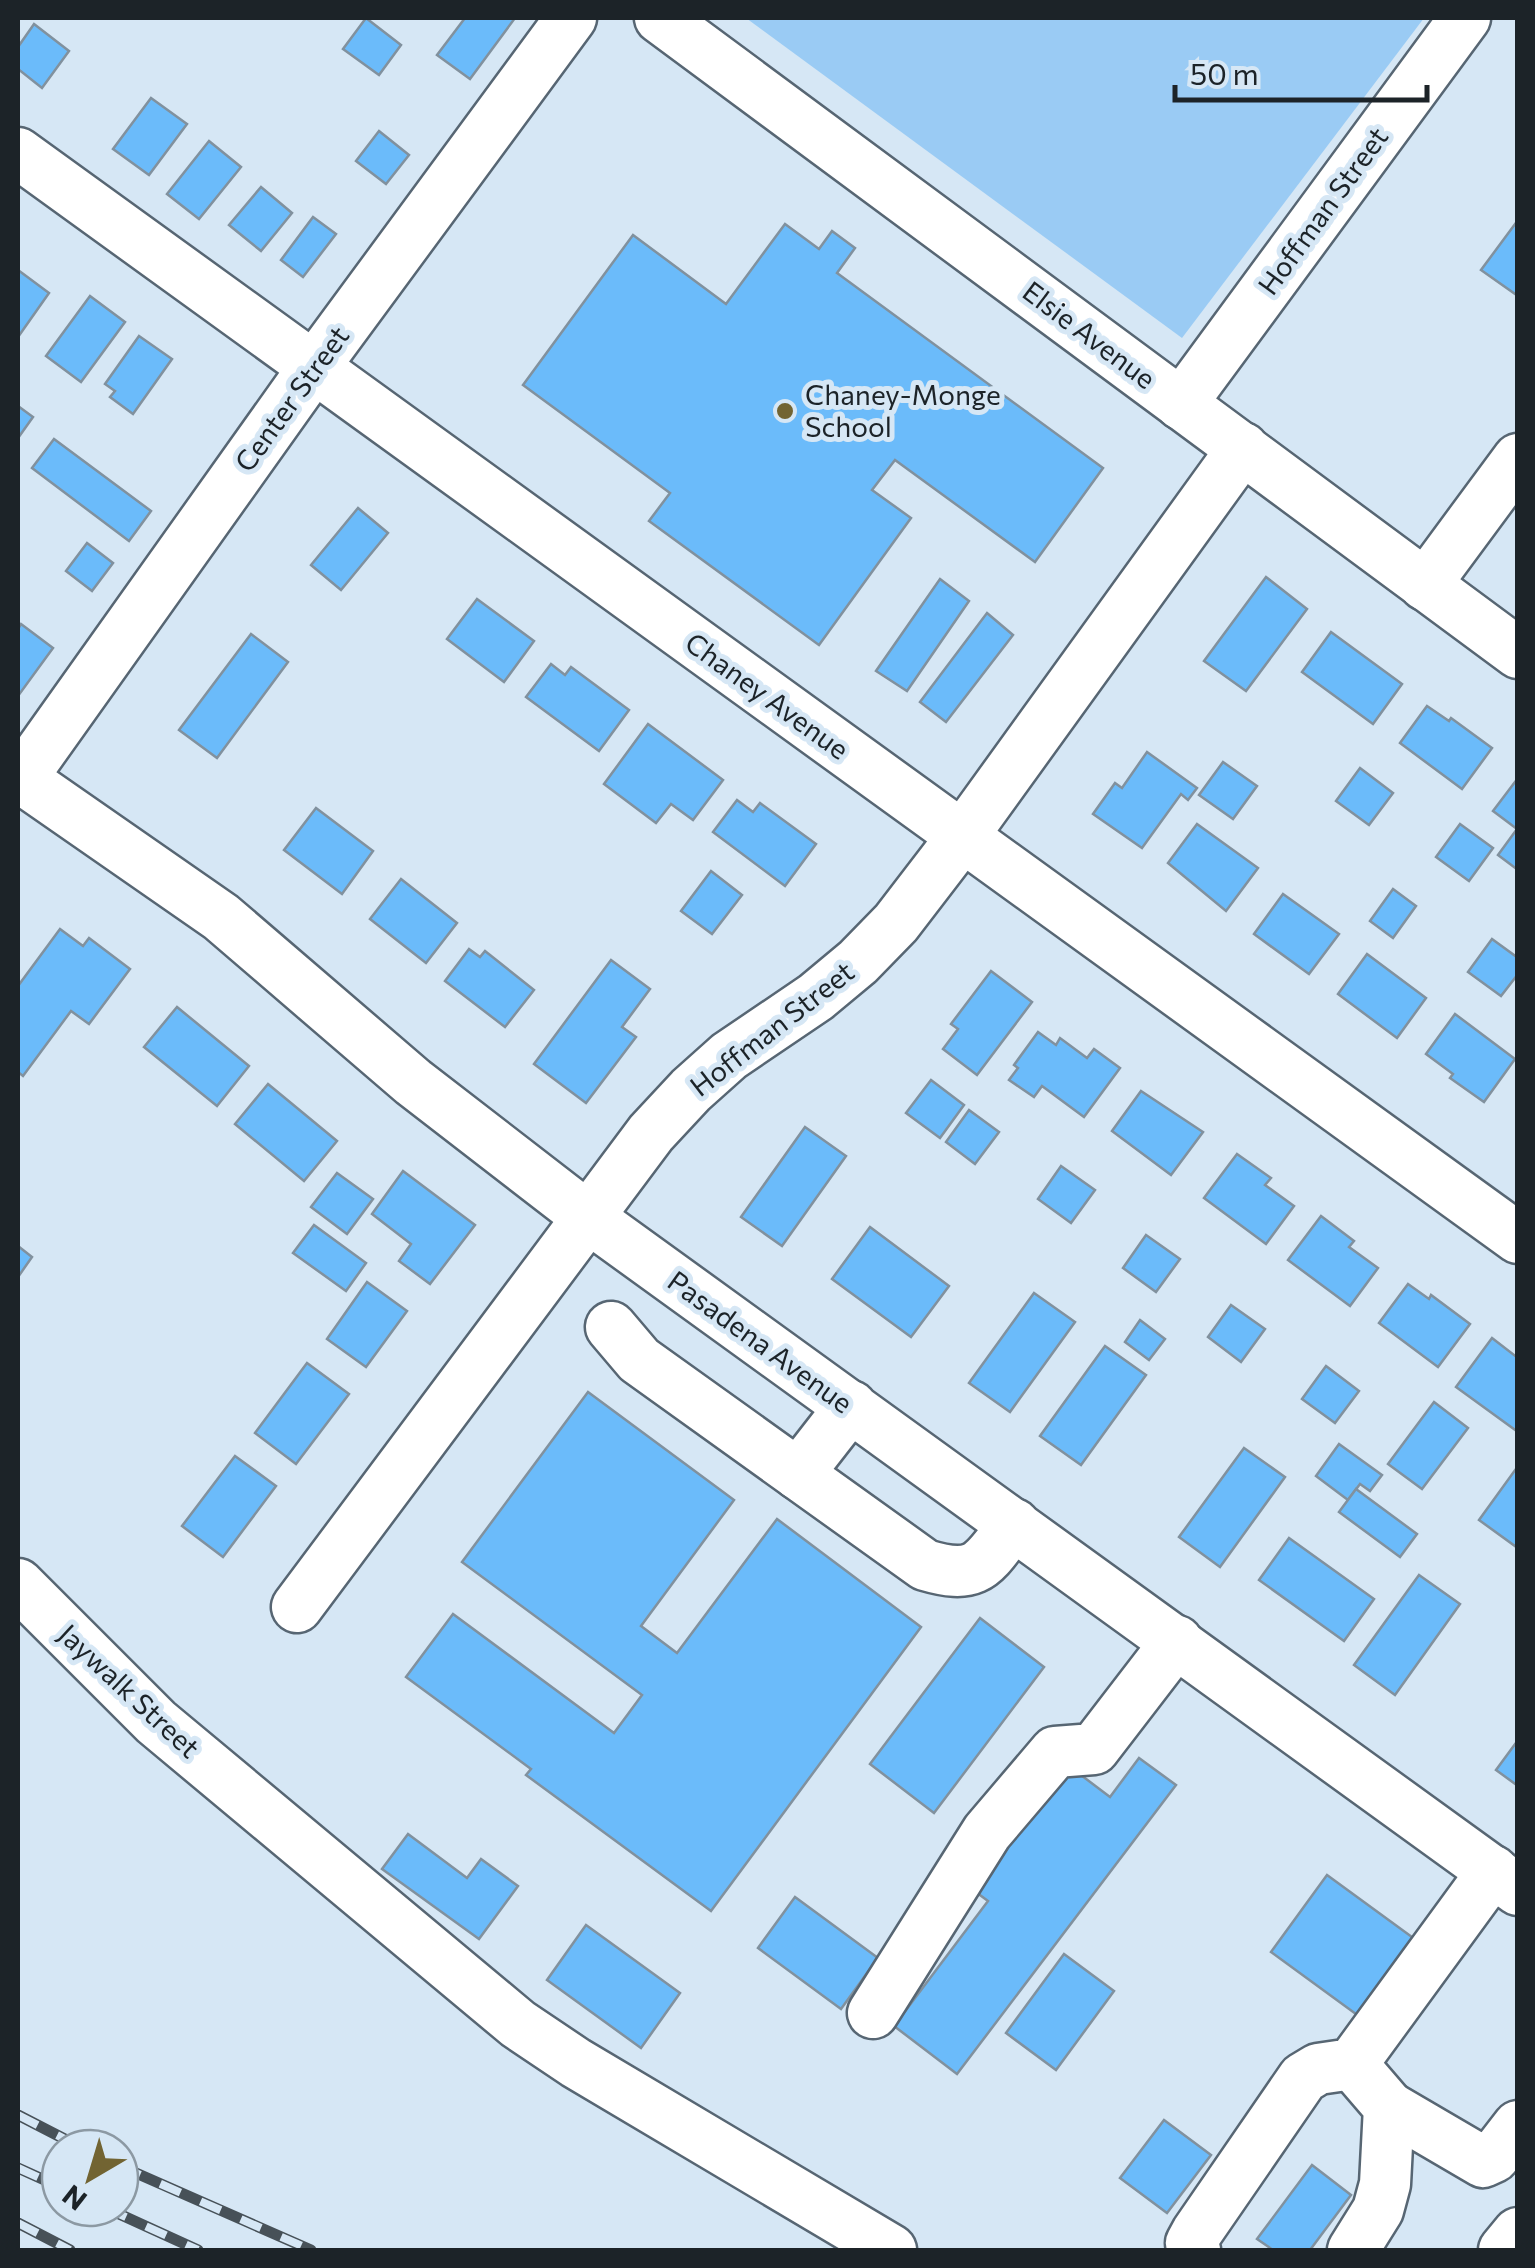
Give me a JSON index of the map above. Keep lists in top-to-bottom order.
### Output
{
  "streets": {
    "street": [
      "Hoffman Street",
      "Elsie Avenue",
      "Center Street",
      "Chaney Avenue",
      "Pasadena Avenue",
      "Jaywalk Street"
    ]
  },
  "crossings": [
    ["Hoffman Street", "Elsie Avenue"],
    ["Hoffman Street", "Chaney Avenue"],
    ["Hoffman Street", "Pasadena Avenue"],
    ["Center Street", "Chaney Avenue"],
    ["Center Street", "Pasadena Avenue"]
  ],
  "places": ["Chaney-Monge School"],
  "scale_bar": "50 m",
  "north": "bottom left"
}
